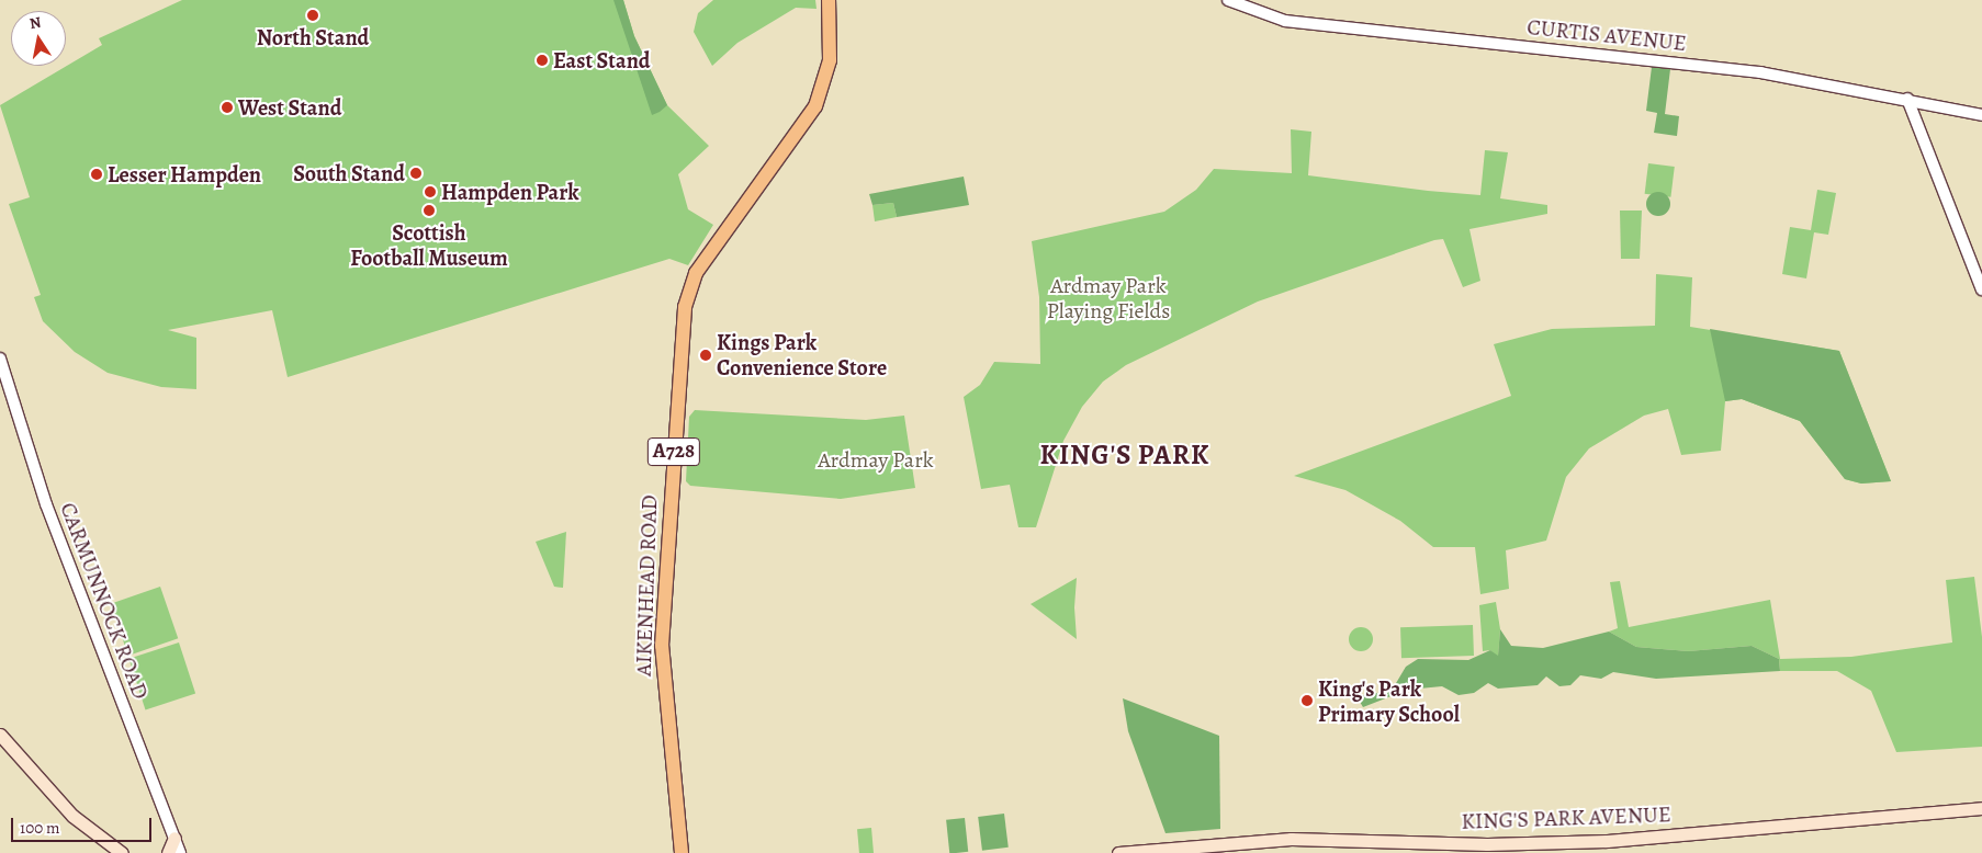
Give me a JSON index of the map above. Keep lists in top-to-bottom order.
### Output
{
  "streets": {
    "main road": ["A728", "AIKENHEAD ROAD", "KING'S PARK AVENUE"],
    "street": ["CURTIS AVENUE", "CARMUNNOCK ROAD"]
  },
  "districts": ["KING'S PARK"],
  "parks": ["Ardmay Park Playing Fields", "Ardmay Park"],
  "places": [
    "North Stand",
    "East Stand",
    "West Stand",
    "South Stand",
    "Lesser Hampden",
    "Hampden Park",
    "Scottish Football Museum",
    "Kings Park Convenience Store",
    "King's Park Primary School"
  ],
  "scale_bar": "100 m",
  "north": "top"
}
